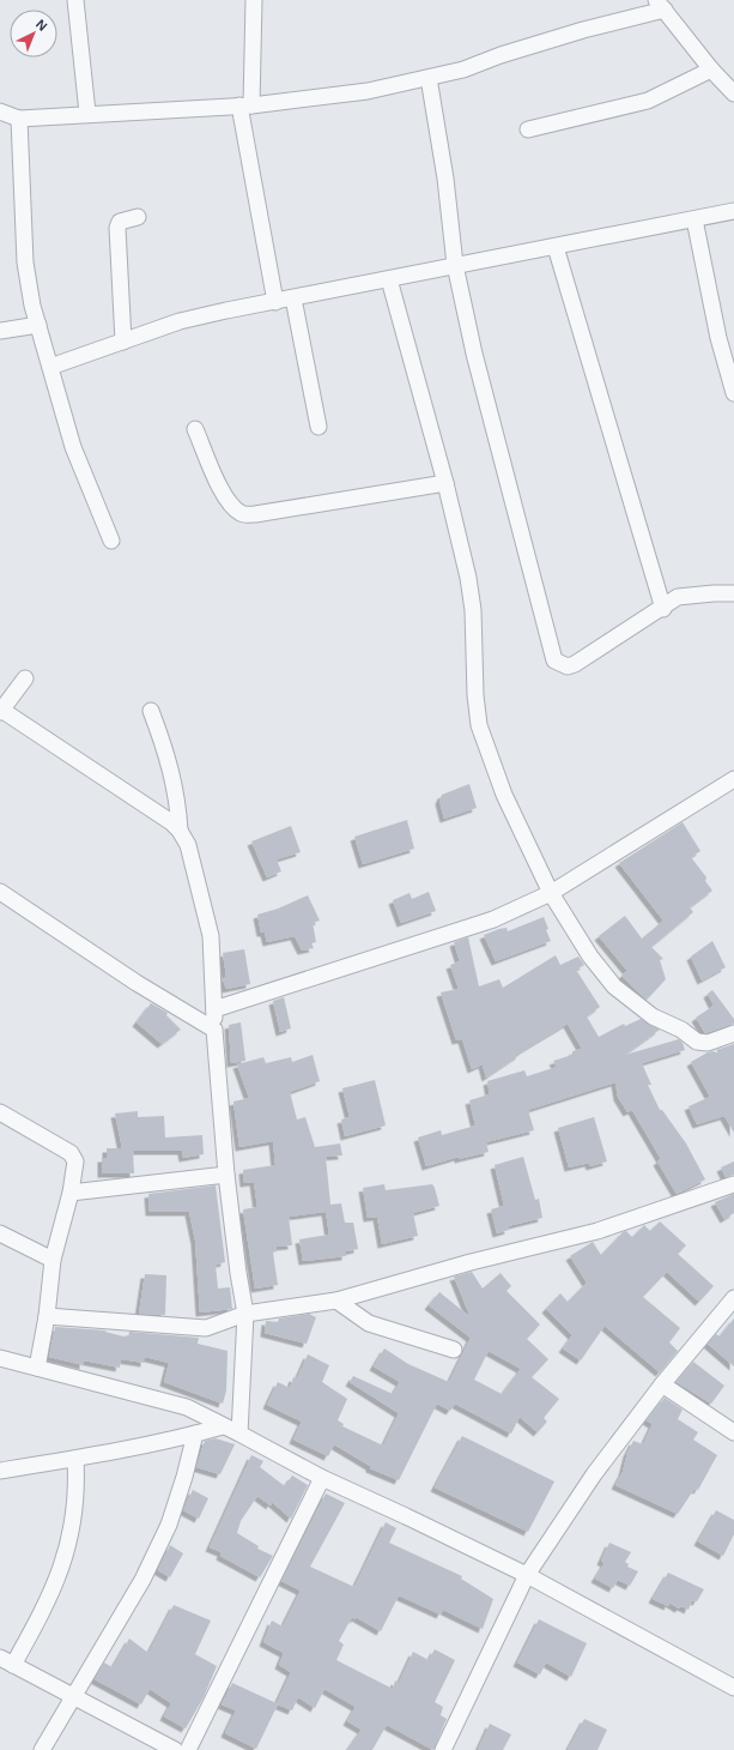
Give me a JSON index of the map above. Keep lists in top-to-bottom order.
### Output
{
  "north": "top right"
}
